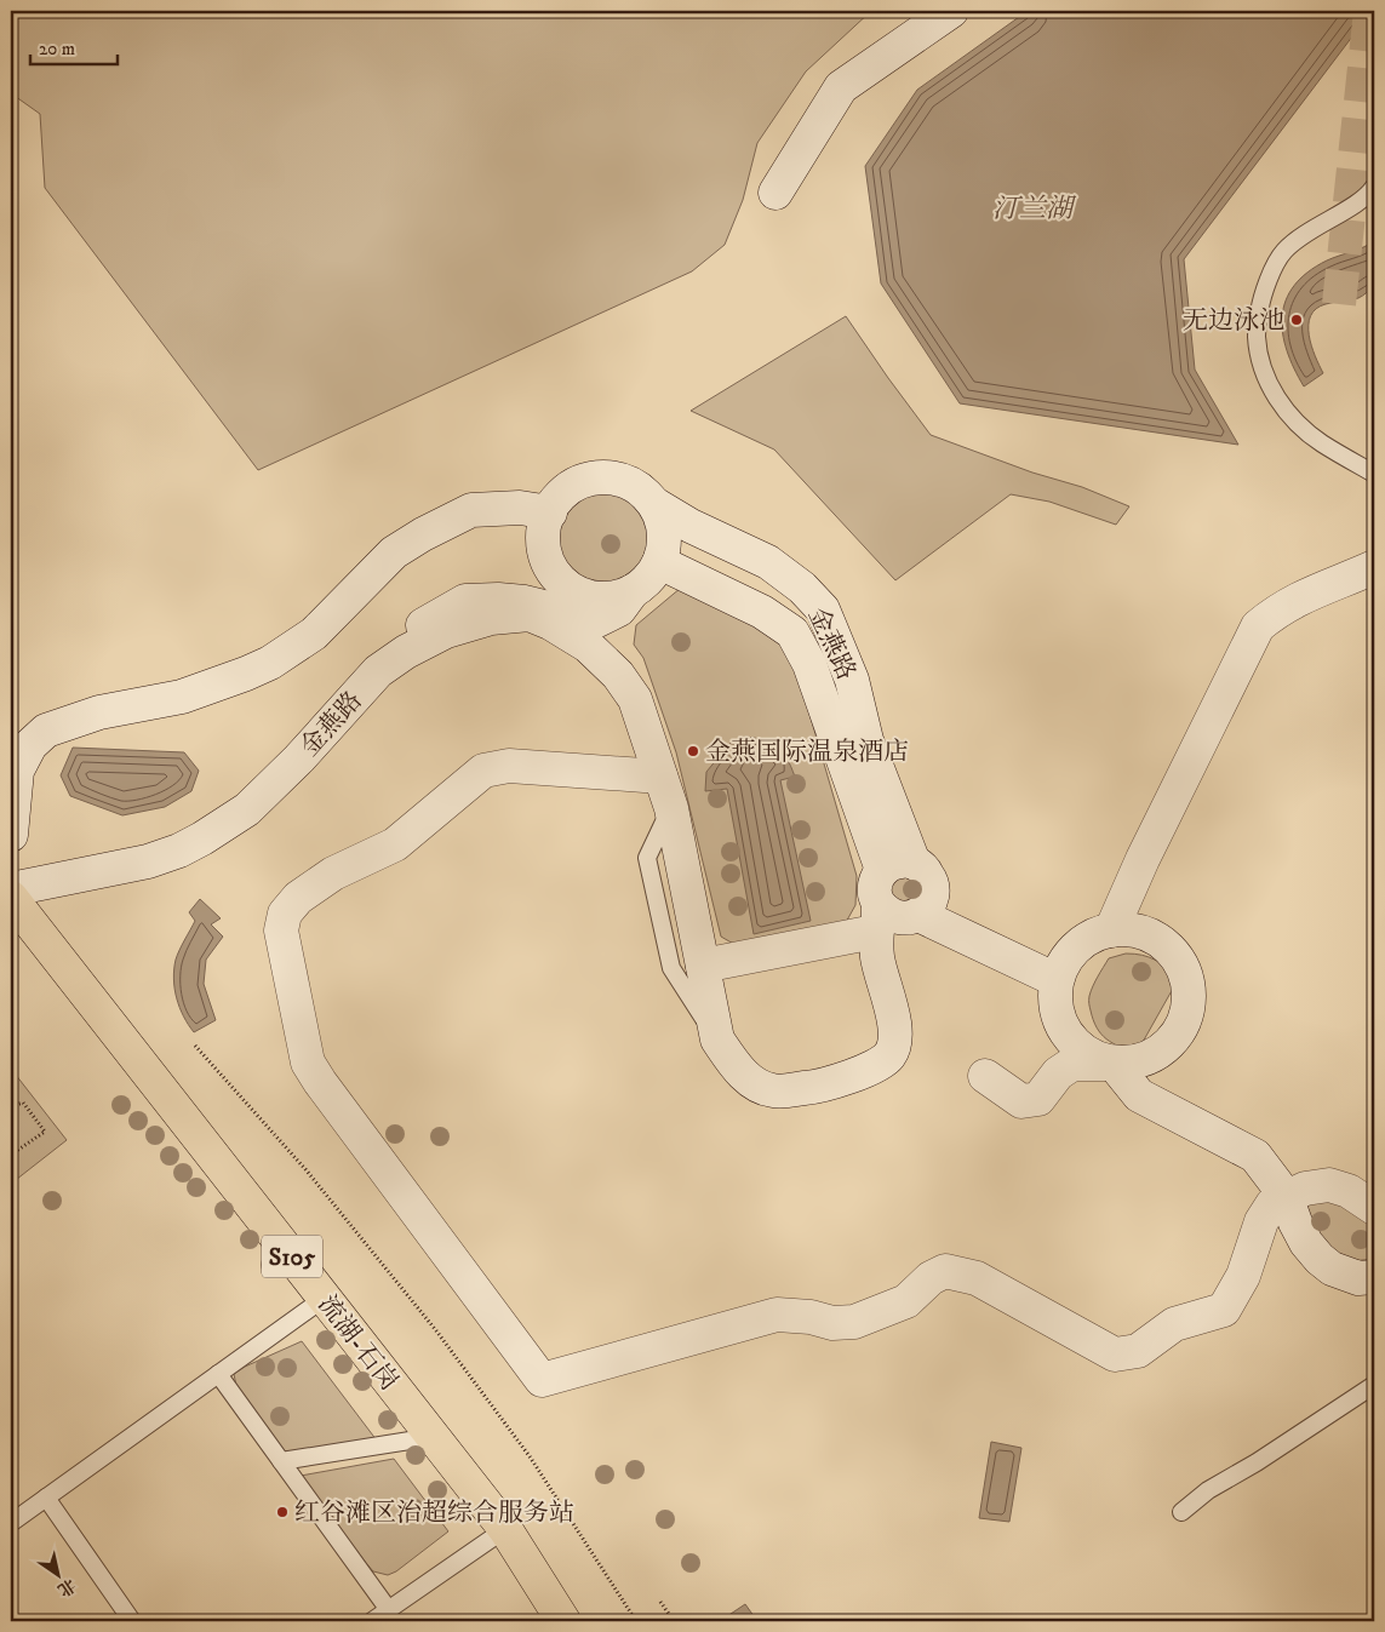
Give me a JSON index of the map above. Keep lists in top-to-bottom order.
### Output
{
  "streets": {
    "main road": ["S105", "流湖-石岗"],
    "street": ["金燕路"]
  },
  "water": ["汀兰湖"],
  "places": ["无边泳池", "金燕国际温泉酒店", "红谷滩区治超综合服务站"],
  "scale_bar": "20 m",
  "north": "bottom right"
}
